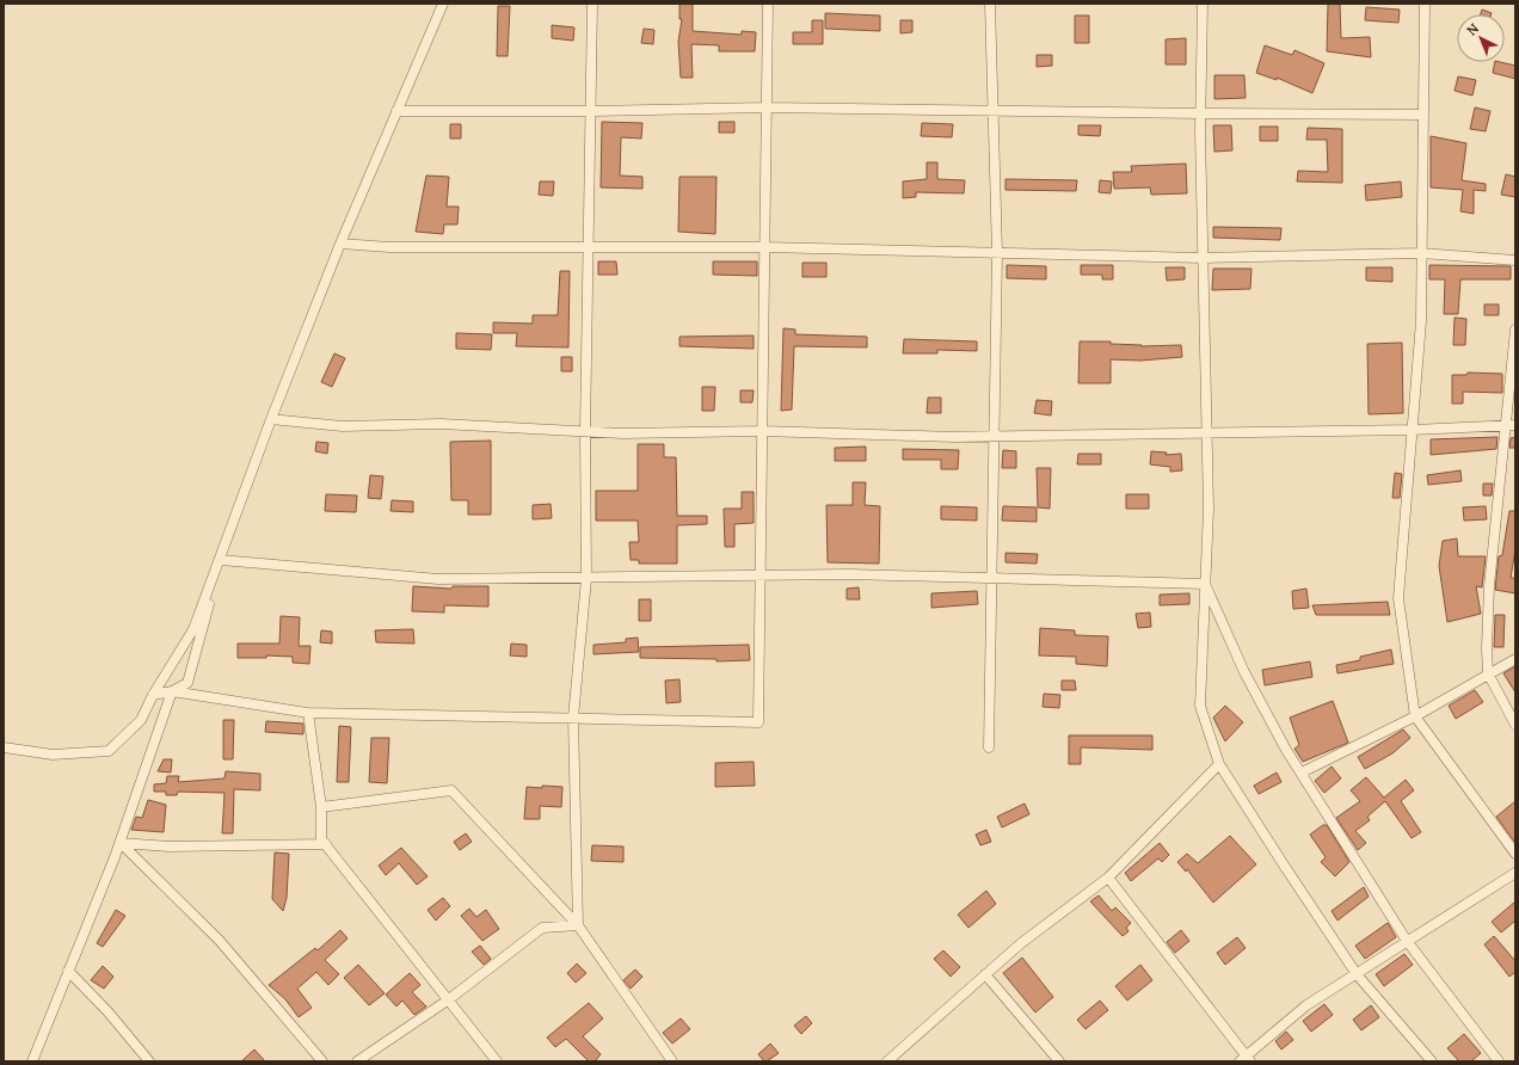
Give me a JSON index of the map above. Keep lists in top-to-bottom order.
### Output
{
  "north": "top left"
}
